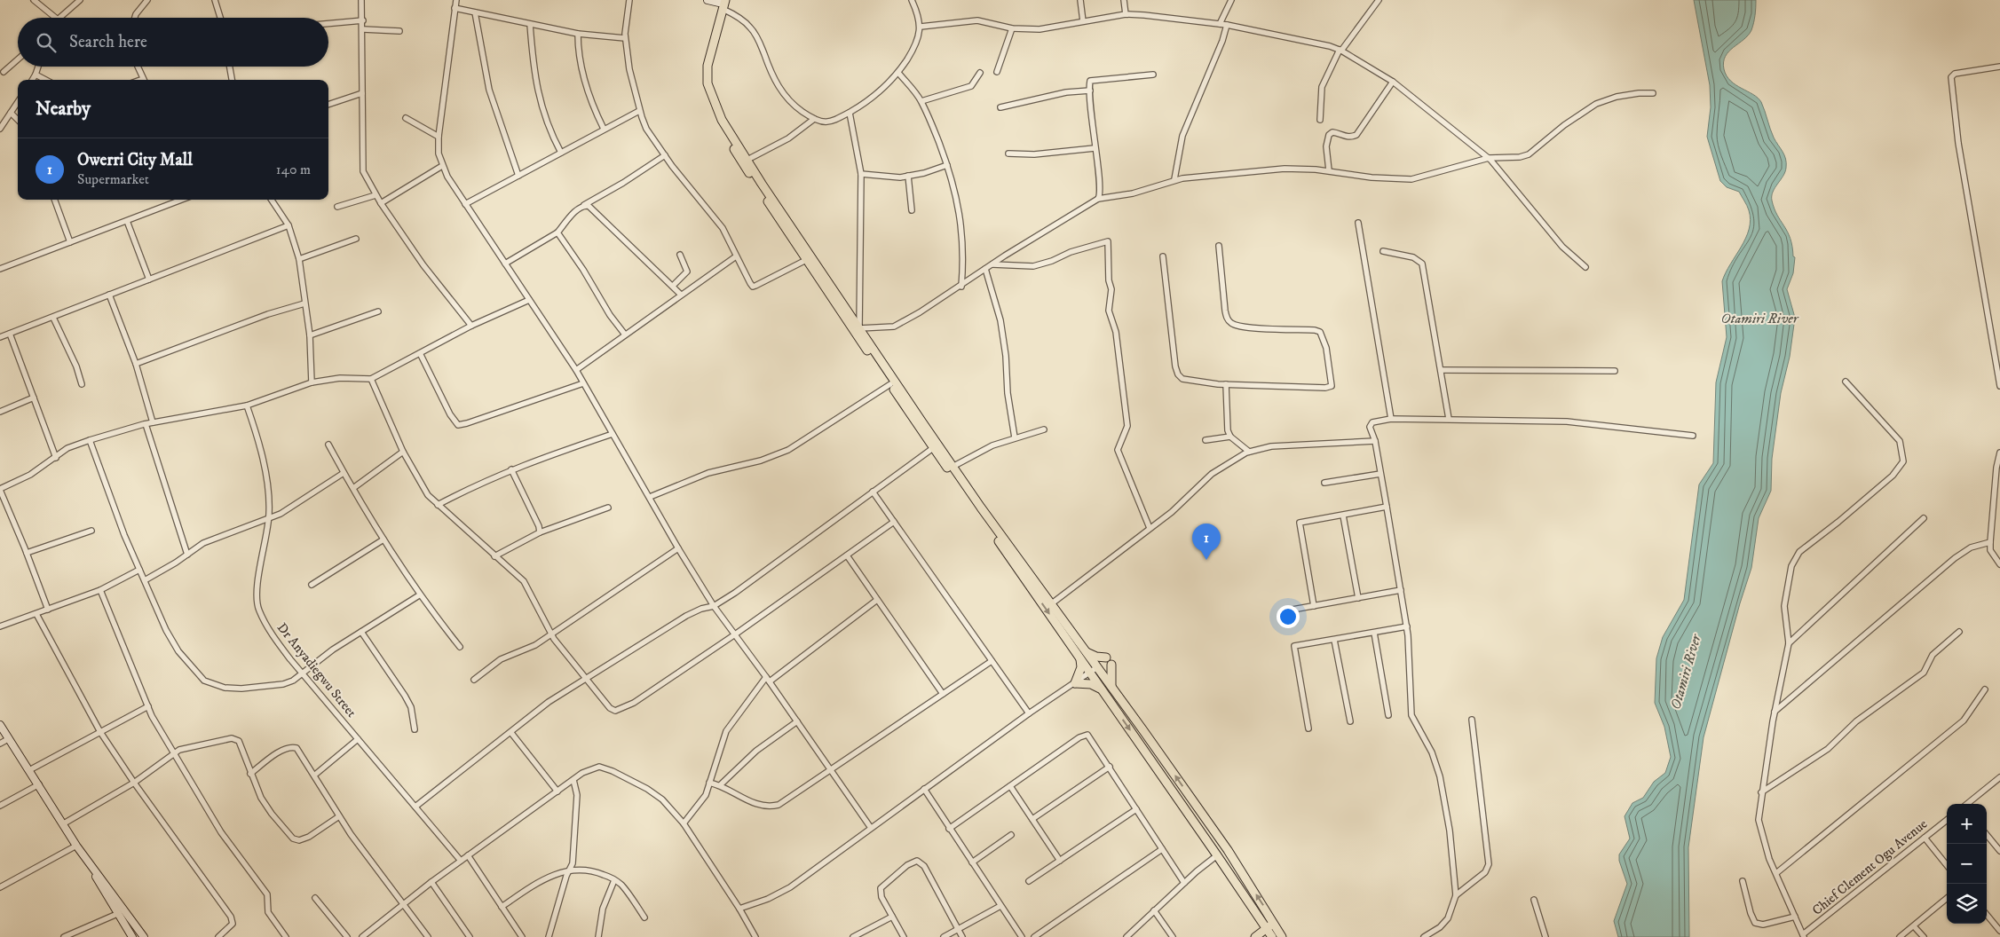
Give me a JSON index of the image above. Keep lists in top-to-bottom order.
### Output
{
  "streets": {
    "street": ["Dr Anyadiegwu Street", "Chief Clement Ogu Avenue"]
  },
  "water": ["Otamiri River"],
  "page": {
    "search": "Search here",
    "heading": "Nearby",
    "list": [
      {
        "mark": "1",
        "name": "Owerri City Mall",
        "note": "Supermarket",
        "value": "140 m"
      }
    ],
    "pins": "1",
    "map_buttons": ["+", "−"]
  }
}
